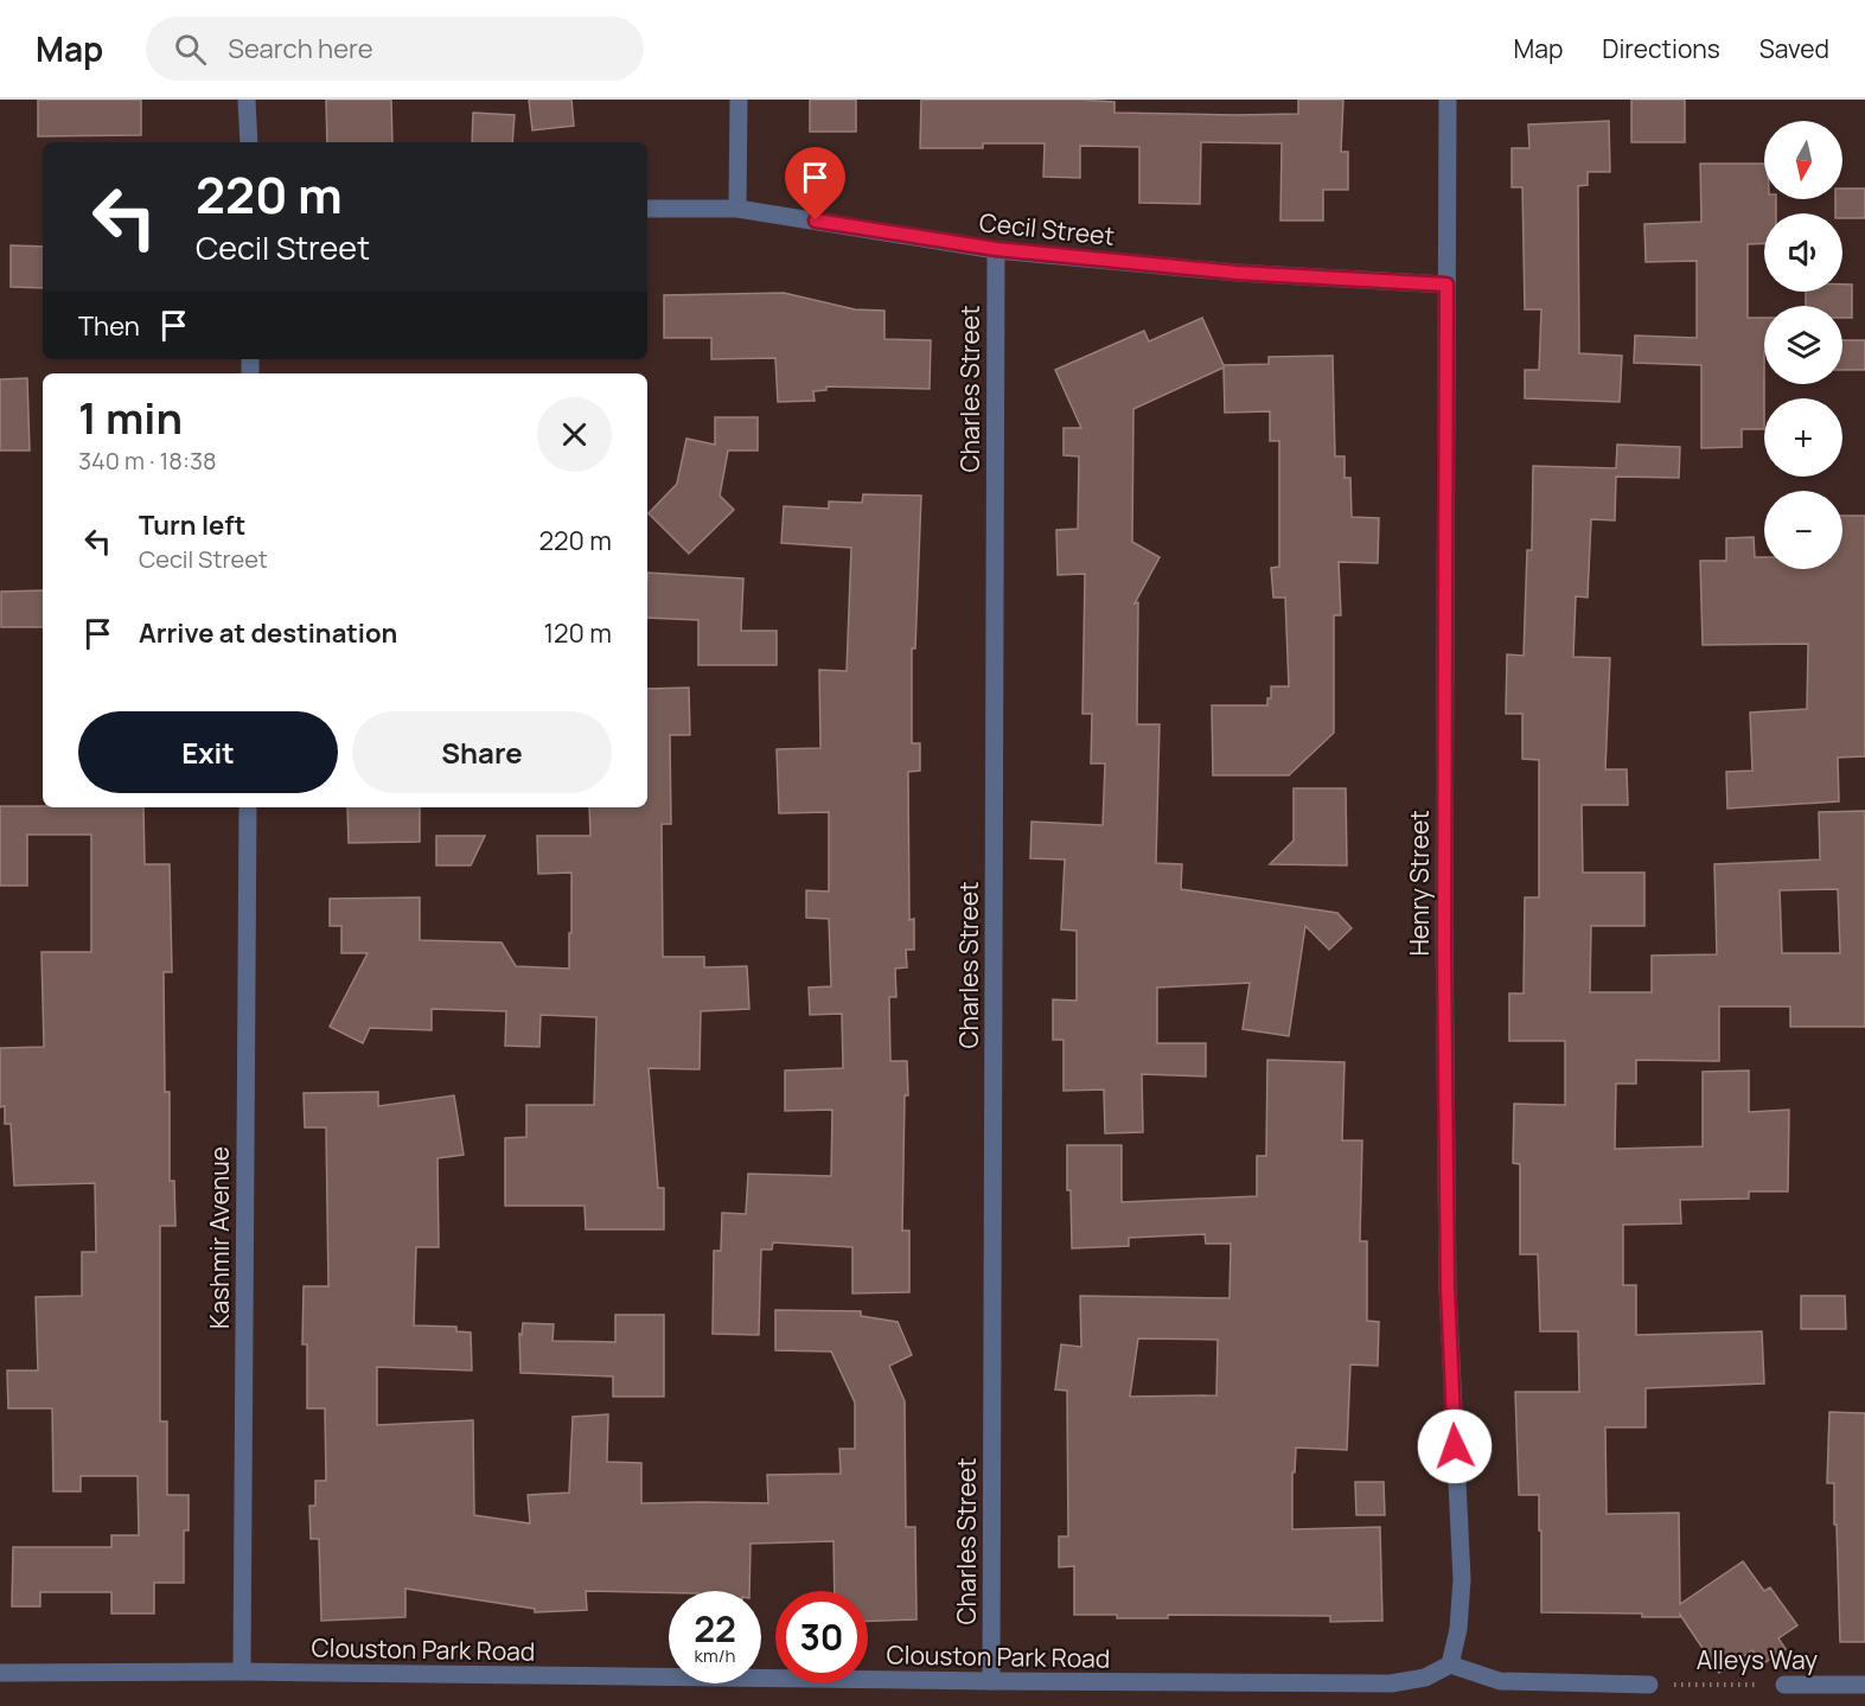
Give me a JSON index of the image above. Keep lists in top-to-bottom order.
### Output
{
  "streets": {
    "street": [
      "Cecil Street",
      "Charles Street",
      "Henry Street",
      "Kashmir Avenue",
      "Clouston Park Road",
      "Alleys Way"
    ]
  },
  "crossings": [
    ["Cecil Street", "Charles Street"],
    ["Cecil Street", "Henry Street"],
    ["Charles Street", "Clouston Park Road"],
    ["Henry Street", "Clouston Park Road"],
    ["Kashmir Avenue", "Clouston Park Road"]
  ],
  "north": "bottom",
  "page": {
    "header": "Map",
    "search": "Search here",
    "nav": ["Map", "Directions", "Saved"],
    "map_buttons": ["+", "−"],
    "turn": ["220 m", "Cecil Street"],
    "then": "Then",
    "heading": ["1 min", "340 m · 18:38"],
    "list": [
      {
        "name": "Turn left",
        "note": "Cecil Street",
        "value": "220 m"
      },
      {
        "name": "Arrive at destination",
        "value": "120 m"
      }
    ],
    "buttons": ["Exit", "Share"],
    "speed": "22 km/h",
    "limit": "30"
  }
}
